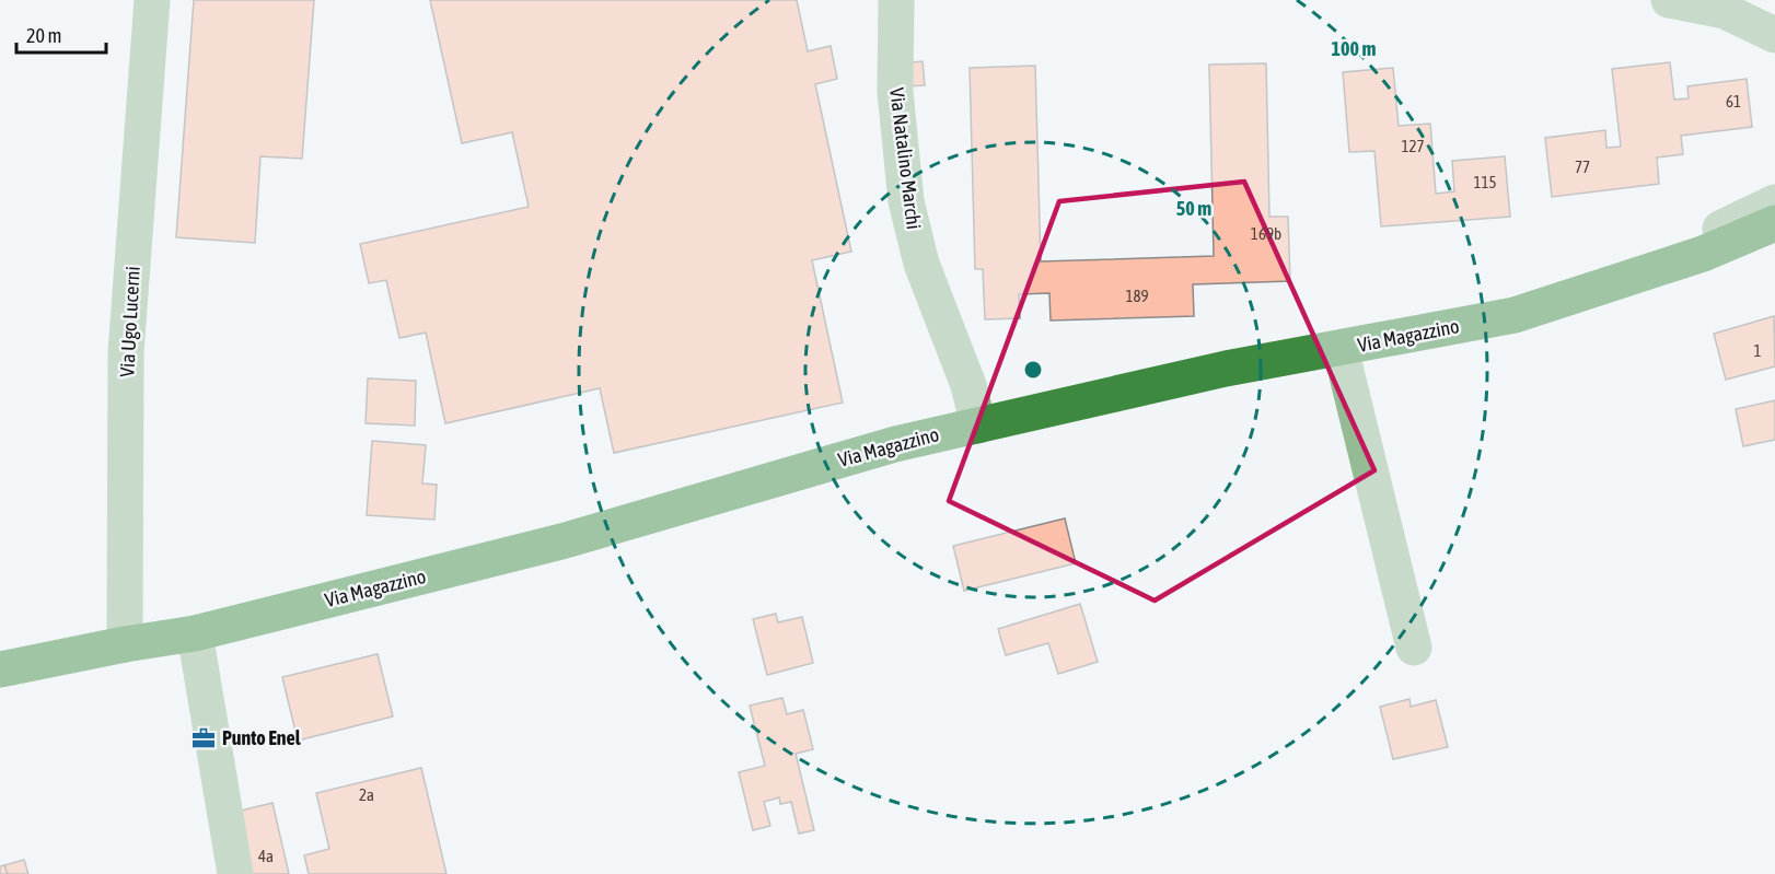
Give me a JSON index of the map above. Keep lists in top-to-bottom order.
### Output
{
  "streets": {
    "main road": ["Via Magazzino"],
    "street": ["Via Natalino Marchi", "Via Ugo Lucerni"]
  },
  "crossings": [
    ["Via Natalino Marchi", "Via Magazzino"],
    ["Via Ugo Lucerni", "Via Magazzino"]
  ],
  "places": {
    "office": ["Punto Enel"]
  },
  "house_numbers": [
    "61",
    "127",
    "77",
    "115",
    "169b",
    "189",
    "1",
    "2a",
    "4a"
  ],
  "scale_bar": "20 m",
  "rings": ["100 m", "50 m"]
}
